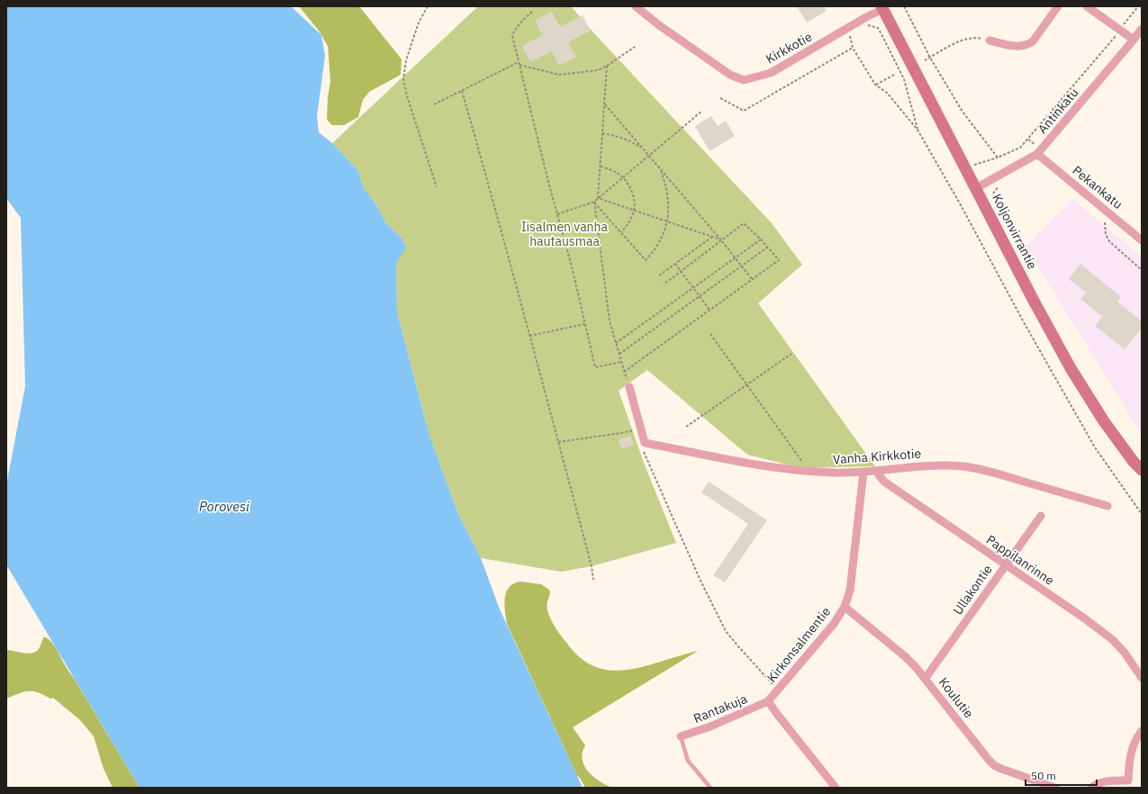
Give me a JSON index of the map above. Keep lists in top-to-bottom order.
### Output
{
  "streets": {
    "main road": ["Koljonvirrantie"],
    "street": [
      "Kirkkotie",
      "Antinkatu",
      "Pekankatu",
      "Vanha Kirkkotie",
      "Pappilanrinne",
      "Ullakontie",
      "Kirkonsalmentie",
      "Koulutie",
      "Rantakuja"
    ]
  },
  "crossings": [
    ["Kirkkotie", "Koljonvirrantie"],
    ["Antinkatu", "Pekankatu"],
    ["Antinkatu", "Koljonvirrantie"],
    ["Vanha Kirkkotie", "Pappilanrinne"],
    ["Vanha Kirkkotie", "Kirkonsalmentie"],
    ["Pappilanrinne", "Ullakontie"],
    ["Ullakontie", "Koulutie"],
    ["Kirkonsalmentie", "Koulutie"],
    ["Kirkonsalmentie", "Rantakuja"]
  ],
  "water": ["Porovesi"],
  "parks": ["Iisalmen vanha hautausmaa"],
  "scale_bar": "50 m"
}
